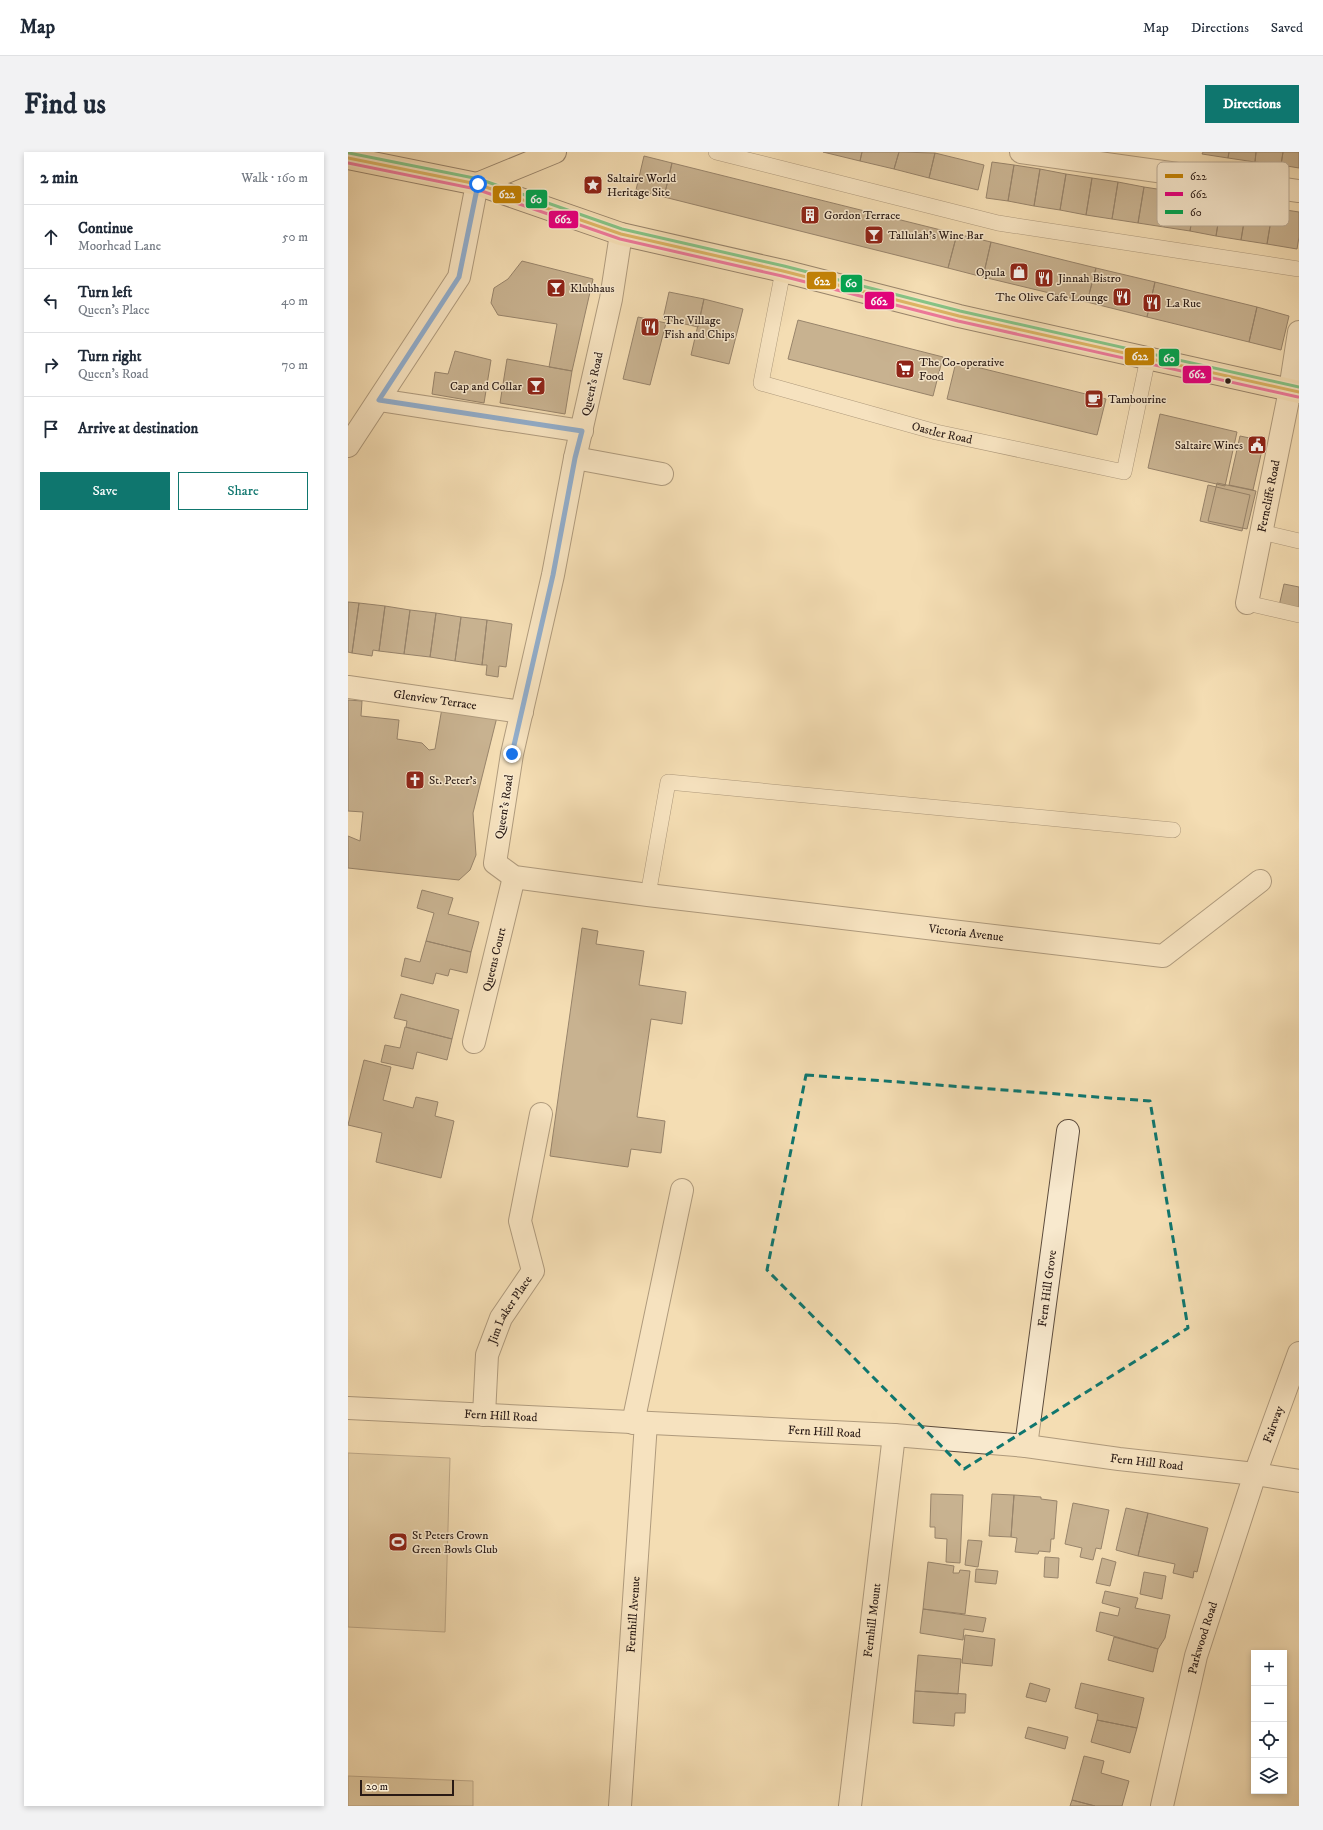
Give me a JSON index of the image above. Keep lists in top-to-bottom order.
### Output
{
  "streets": {
    "street": [
      "Queen's Road",
      "Ferncliffe Road",
      "Glenview Terrace",
      "Victoria Avenue",
      "Queens Court",
      "Fern Hill Grove",
      "Jim Laker Place",
      "Fern Hill Road",
      "Fairway",
      "Fernhill Avenue",
      "Fernhill Mount",
      "Parkwood Road"
    ],
    "lane": ["Oastler Road"]
  },
  "crossings": [
    ["Queen's Road", "Glenview Terrace"],
    ["Queen's Road", "Victoria Avenue"],
    ["Queen's Road", "Queens Court"],
    ["Victoria Avenue", "Queens Court"],
    ["Fern Hill Grove", "Fern Hill Road"],
    ["Jim Laker Place", "Fern Hill Road"],
    ["Fern Hill Road", "Fairway"],
    ["Fern Hill Road", "Fernhill Avenue"],
    ["Fern Hill Road", "Fernhill Mount"],
    ["Fern Hill Road", "Parkwood Road"],
    ["Fairway", "Parkwood Road"]
  ],
  "places": {
    "place": ["Saltaire World Heritage Site"],
    "building": ["Gordon Terrace"],
    "bar": ["Tallulah's Wine Bar", "Klubhaus", "Cap and Collar"],
    "shop": ["Opula"],
    "restaurant": [
      "Jinnah Bistro",
      "The Olive Cafe Lounge",
      "La Rue",
      "The Village Fish and Chips"
    ],
    "supermarket": ["The Co-operative Food"],
    "cafe": ["Tambourine"],
    "public building": ["Saltaire Wines"],
    "church": ["St. Peter's"],
    "sports": ["St Peters Crown Green Bowls Club"]
  },
  "lines": ["transit line 60", "transit line 622", "transit line 662"],
  "legend": ["622", "662", "60"],
  "scale_bar": "20 m",
  "page": {
    "header": "Map",
    "nav": ["Map", "Directions", "Saved"],
    "buttons": [
      "Directions",
      ["Save", "Share"]
    ],
    "title": "Find us",
    "heading": ["2 min", "Walk · 160 m"],
    "list": [
      ["Continue", "Moorhead Lane", "50 m"],
      ["Turn left", "Queen's Place", "40 m"],
      ["Turn right", "Queen's Road", "70 m"],
      "Arrive at destination"
    ],
    "map_buttons": ["+", "−"],
    "scale": "20 m"
  }
}
